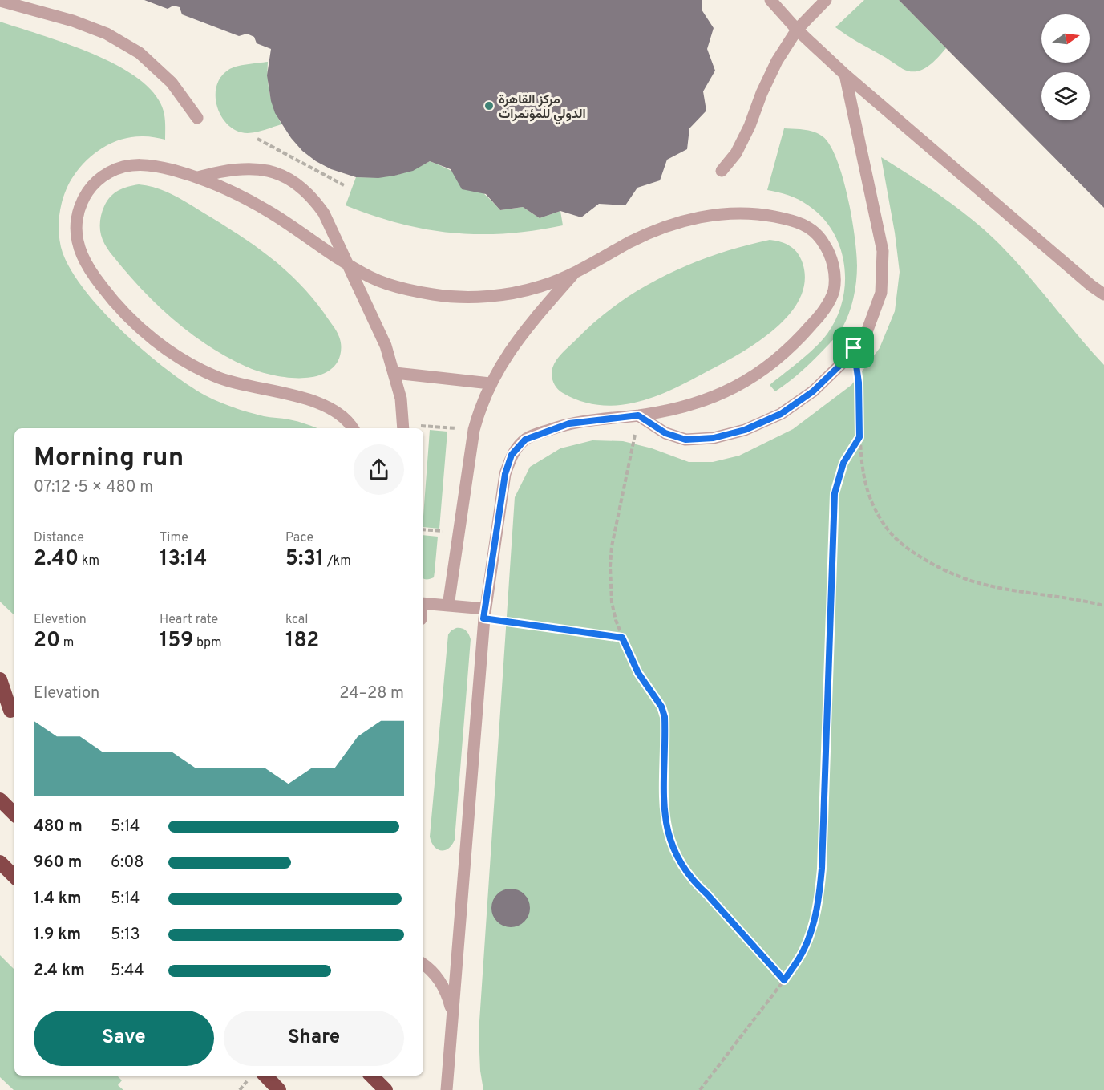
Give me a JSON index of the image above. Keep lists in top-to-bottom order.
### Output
{
  "places": ["مركز القاهرة الدولي للمؤتمرات"],
  "north": "right",
  "page": {
    "heading": ["Morning run", "07:12 · 5 × 480 m"],
    "stats": [
      ["Distance", "2.40 km"],
      ["Time", "13:14"],
      ["Pace", "5:31 /km"],
      ["Elevation", "20 m"],
      ["Heart rate", "159 bpm"],
      ["kcal", "182"]
    ],
    "chart": ["Elevation", "24–28 m"],
    "list": [
      {
        "name": "480 m",
        "note": "5:14"
      },
      {
        "name": "960 m",
        "note": "6:08"
      },
      {
        "name": "1.4 km",
        "note": "5:14"
      },
      {
        "name": "1.9 km",
        "note": "5:13"
      },
      {
        "name": "2.4 km",
        "note": "5:44"
      }
    ],
    "buttons": ["Save", "Share"]
  }
}
